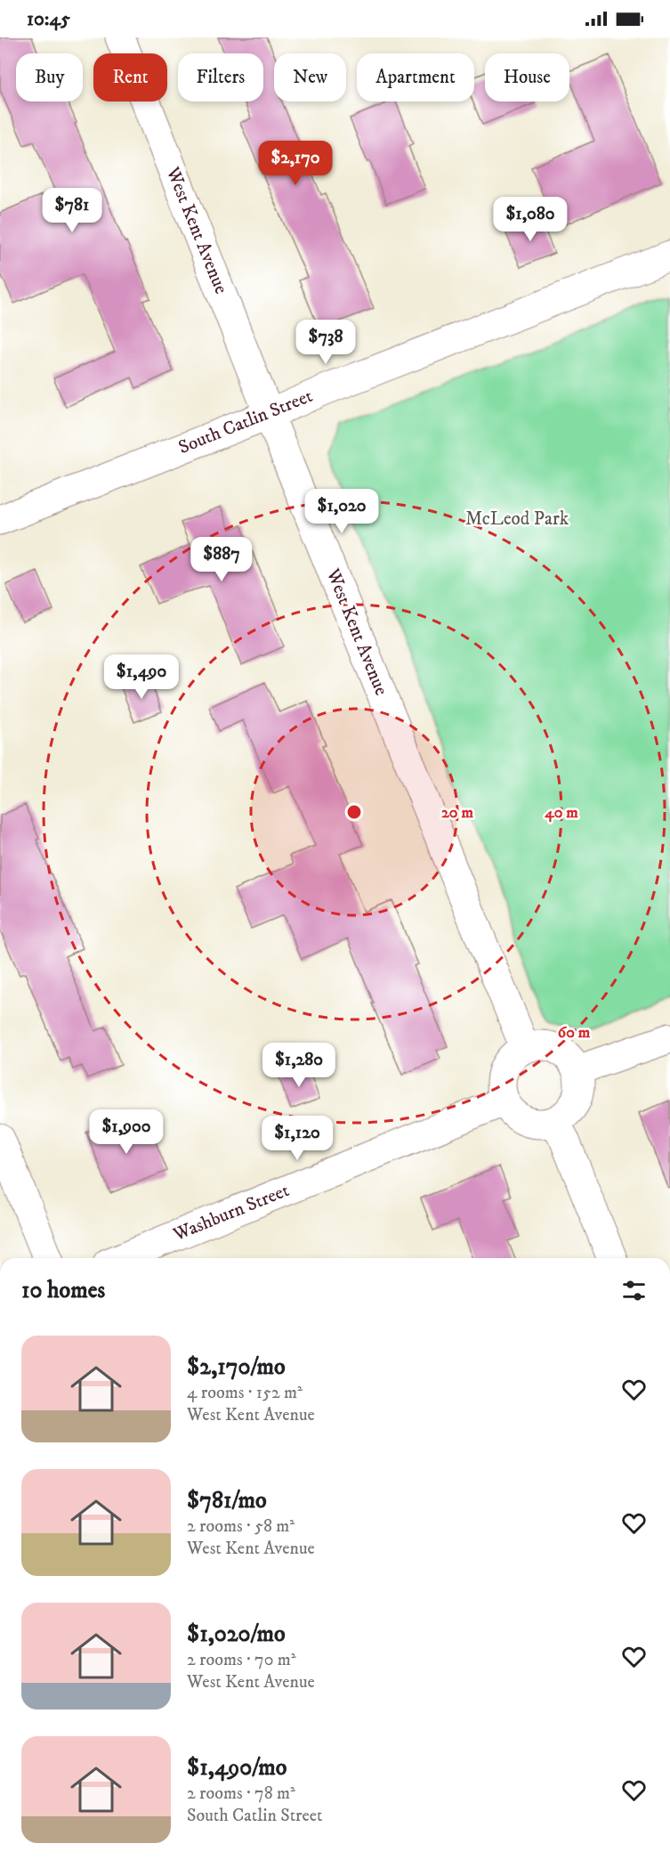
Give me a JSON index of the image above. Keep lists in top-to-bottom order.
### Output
{
  "streets": {
    "street": ["West Kent Avenue", "South Catlin Street", "Washburn Street"]
  },
  "crossings": [
    ["West Kent Avenue", "South Catlin Street"],
    ["West Kent Avenue", "Washburn Street"]
  ],
  "parks": ["McLeod Park"],
  "page": {
    "status": "10:45",
    "chip": [
      "Buy",
      "Rent",
      "Filters",
      "New",
      "Apartment",
      "House"
    ],
    "price": [
      "$2,170",
      "$781",
      "$1,080",
      "$738",
      "$1,020",
      "$887",
      "$1,490",
      "$1,280",
      "$1,900",
      "$1,120"
    ],
    "heading": "10 homes",
    "list": [
      {
        "name": "$2,170/mo",
        "note": "4 rooms · 152 m² · West Kent Avenue"
      },
      {
        "name": "$781/mo",
        "note": "2 rooms · 58 m² · West Kent Avenue"
      },
      {
        "name": "$1,020/mo",
        "note": "2 rooms · 70 m² · West Kent Avenue"
      },
      {
        "name": "$1,490/mo",
        "note": "2 rooms · 78 m² · South Catlin Street"
      }
    ]
  },
  "rings": ["20 m", "40 m", "60 m"]
}
